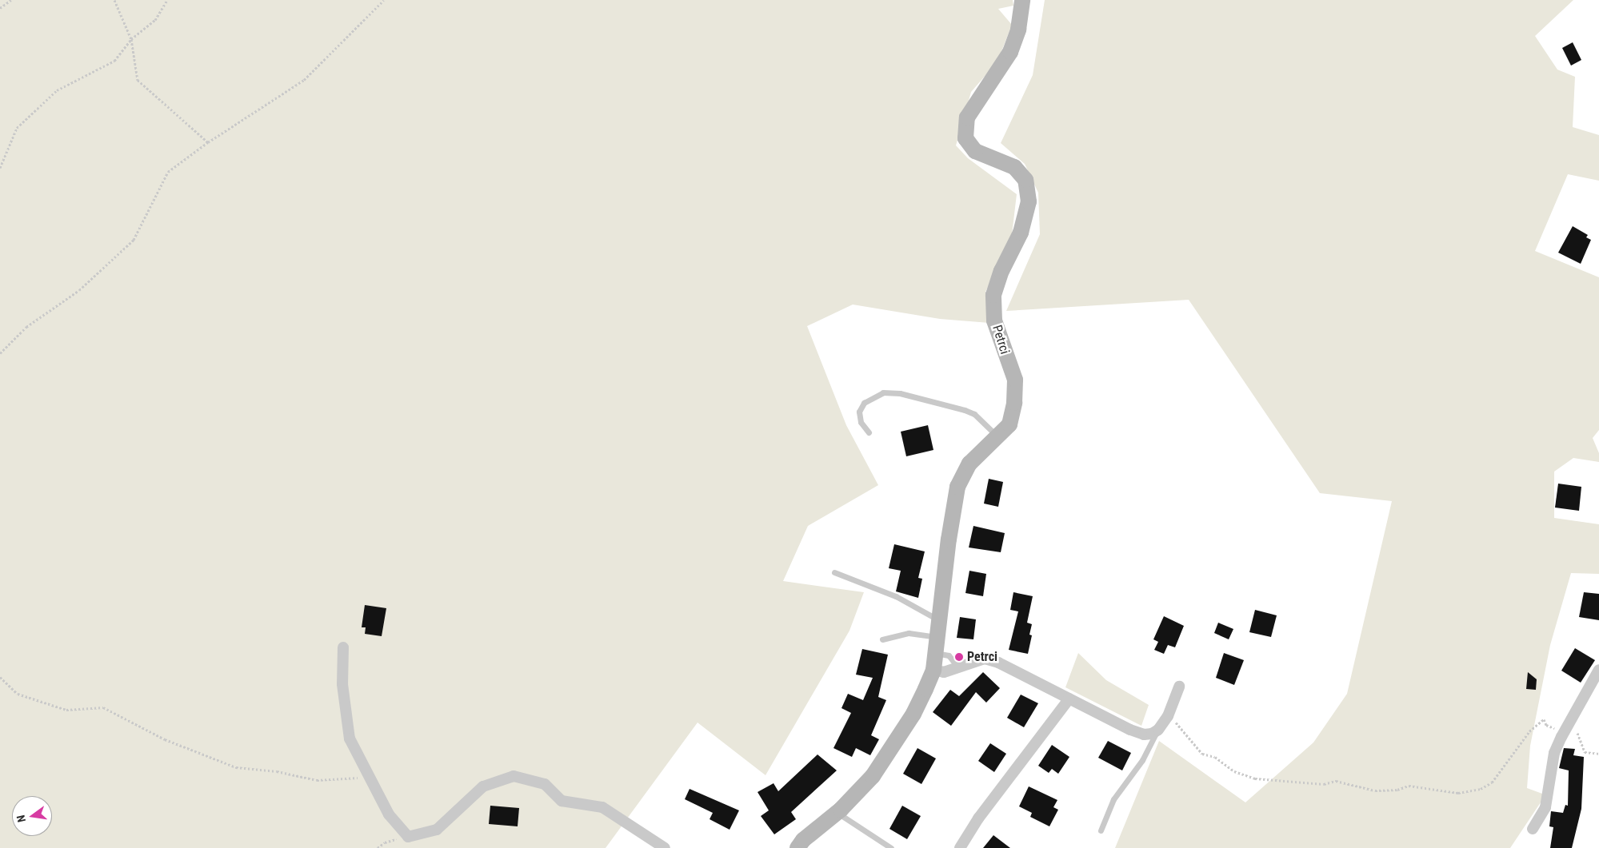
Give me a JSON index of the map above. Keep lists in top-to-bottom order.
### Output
{
  "streets": {
    "street": ["Petrci"]
  },
  "places": ["Petrci"],
  "north": "left"
}
